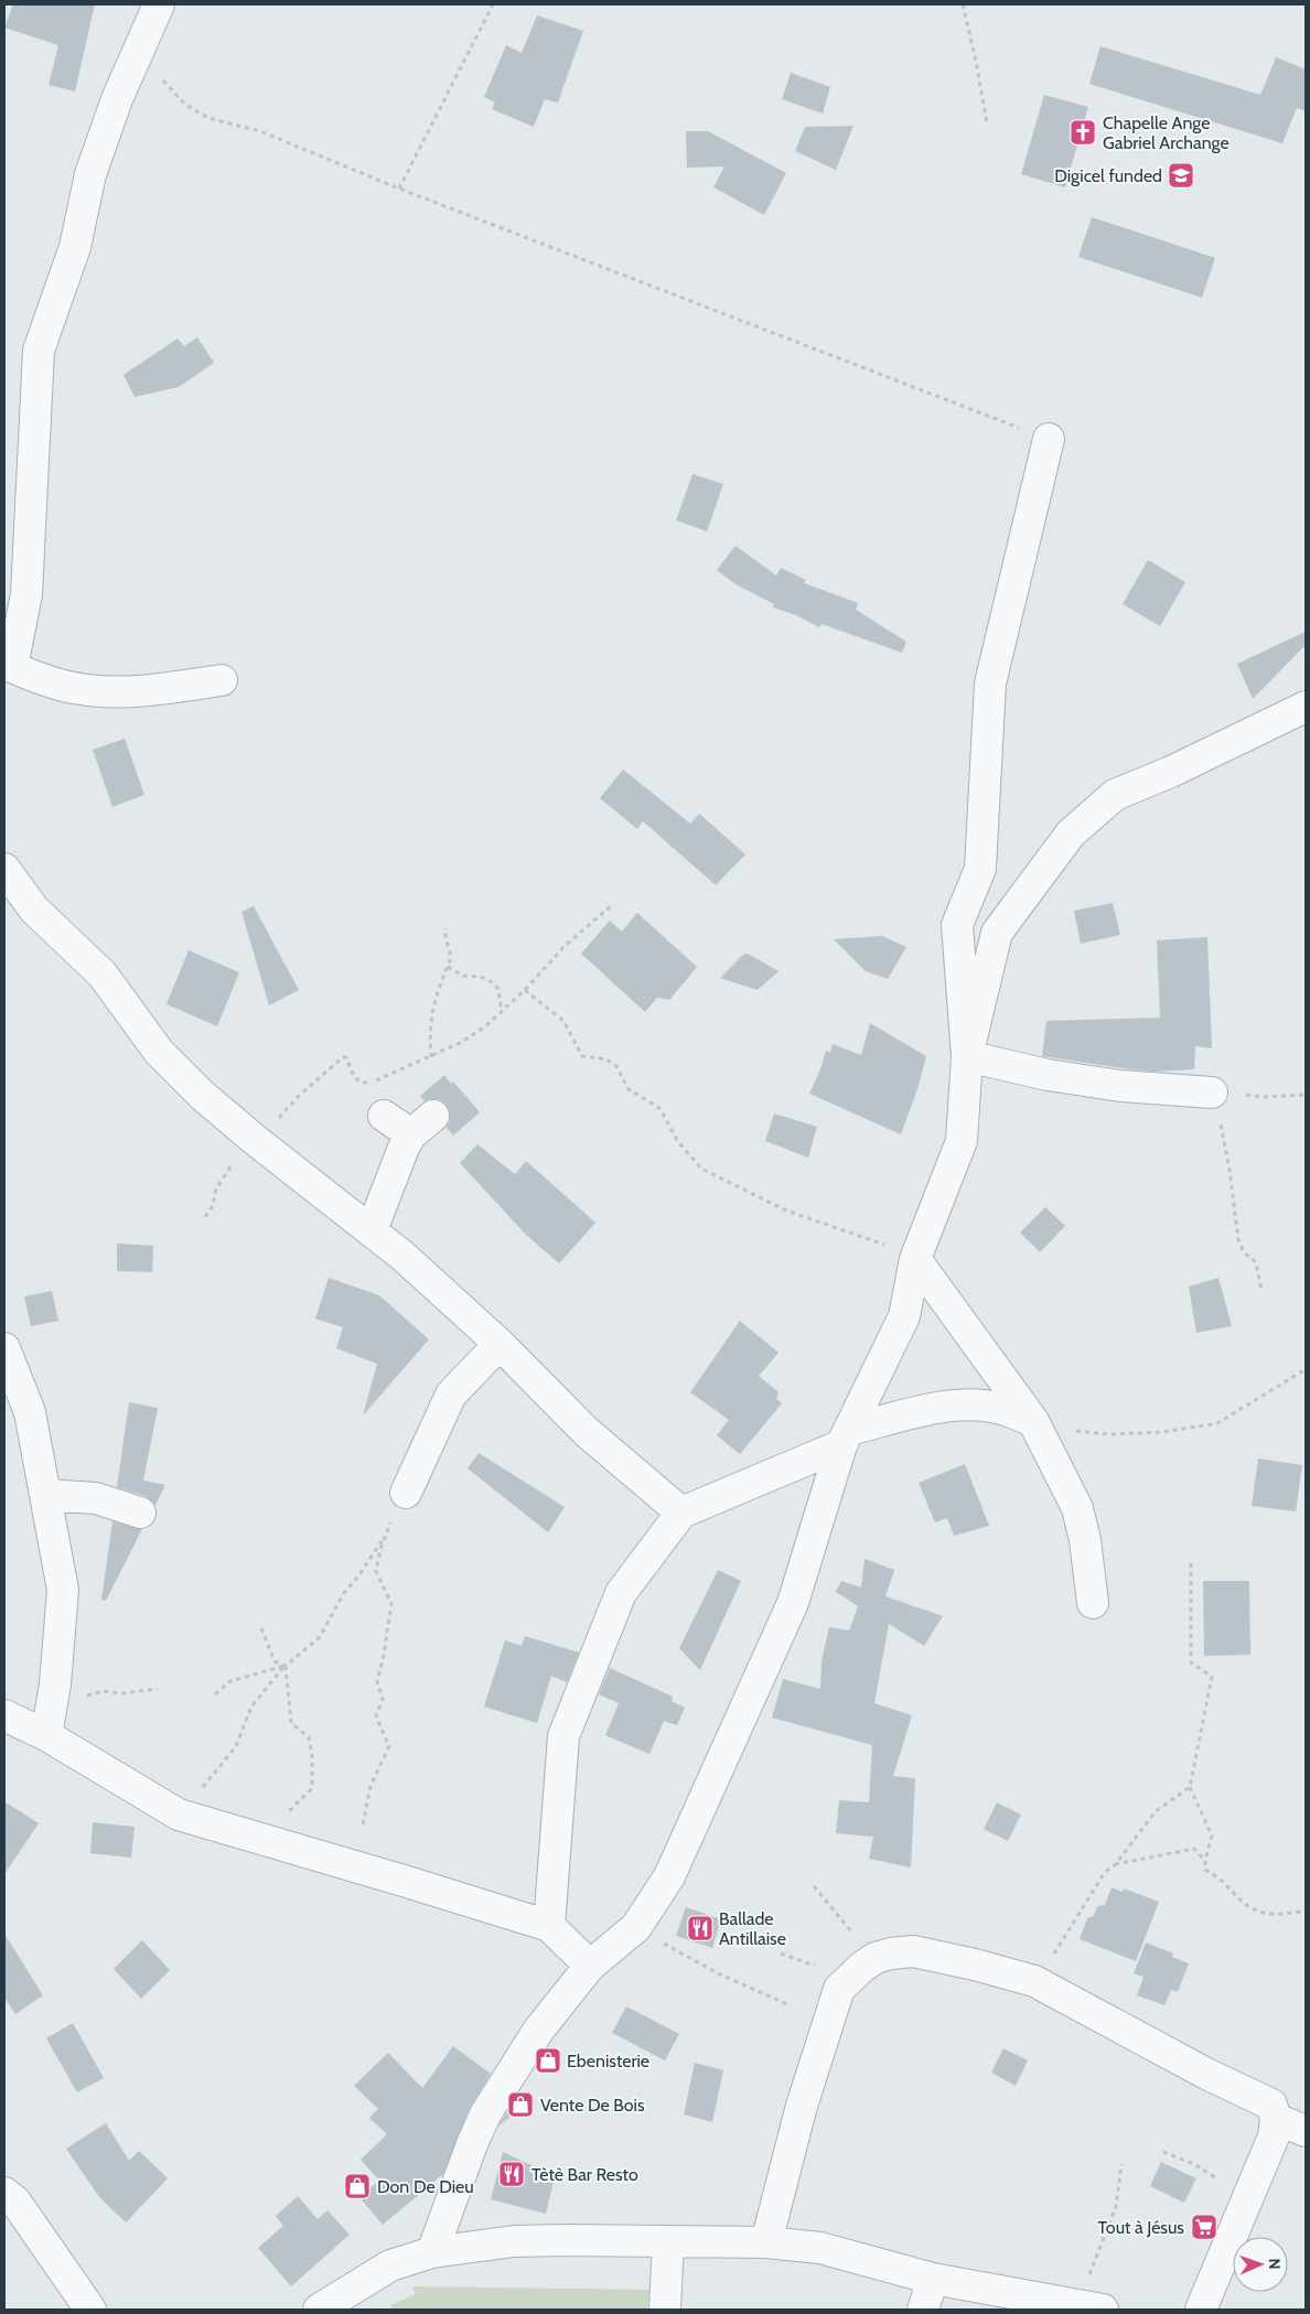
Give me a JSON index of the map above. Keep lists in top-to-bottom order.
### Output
{
  "places": {
    "church": ["Chapelle Ange Gabriel Archange"],
    "school or university": ["Digicel funded"],
    "restaurant": ["Ballade Antillaise", "Tètè Bar Resto"],
    "shop": ["Ebenisterie", "Vente De Bois", "Don De Dieu"],
    "supermarket": ["Tout à Jésus"]
  },
  "north": "right"
}
